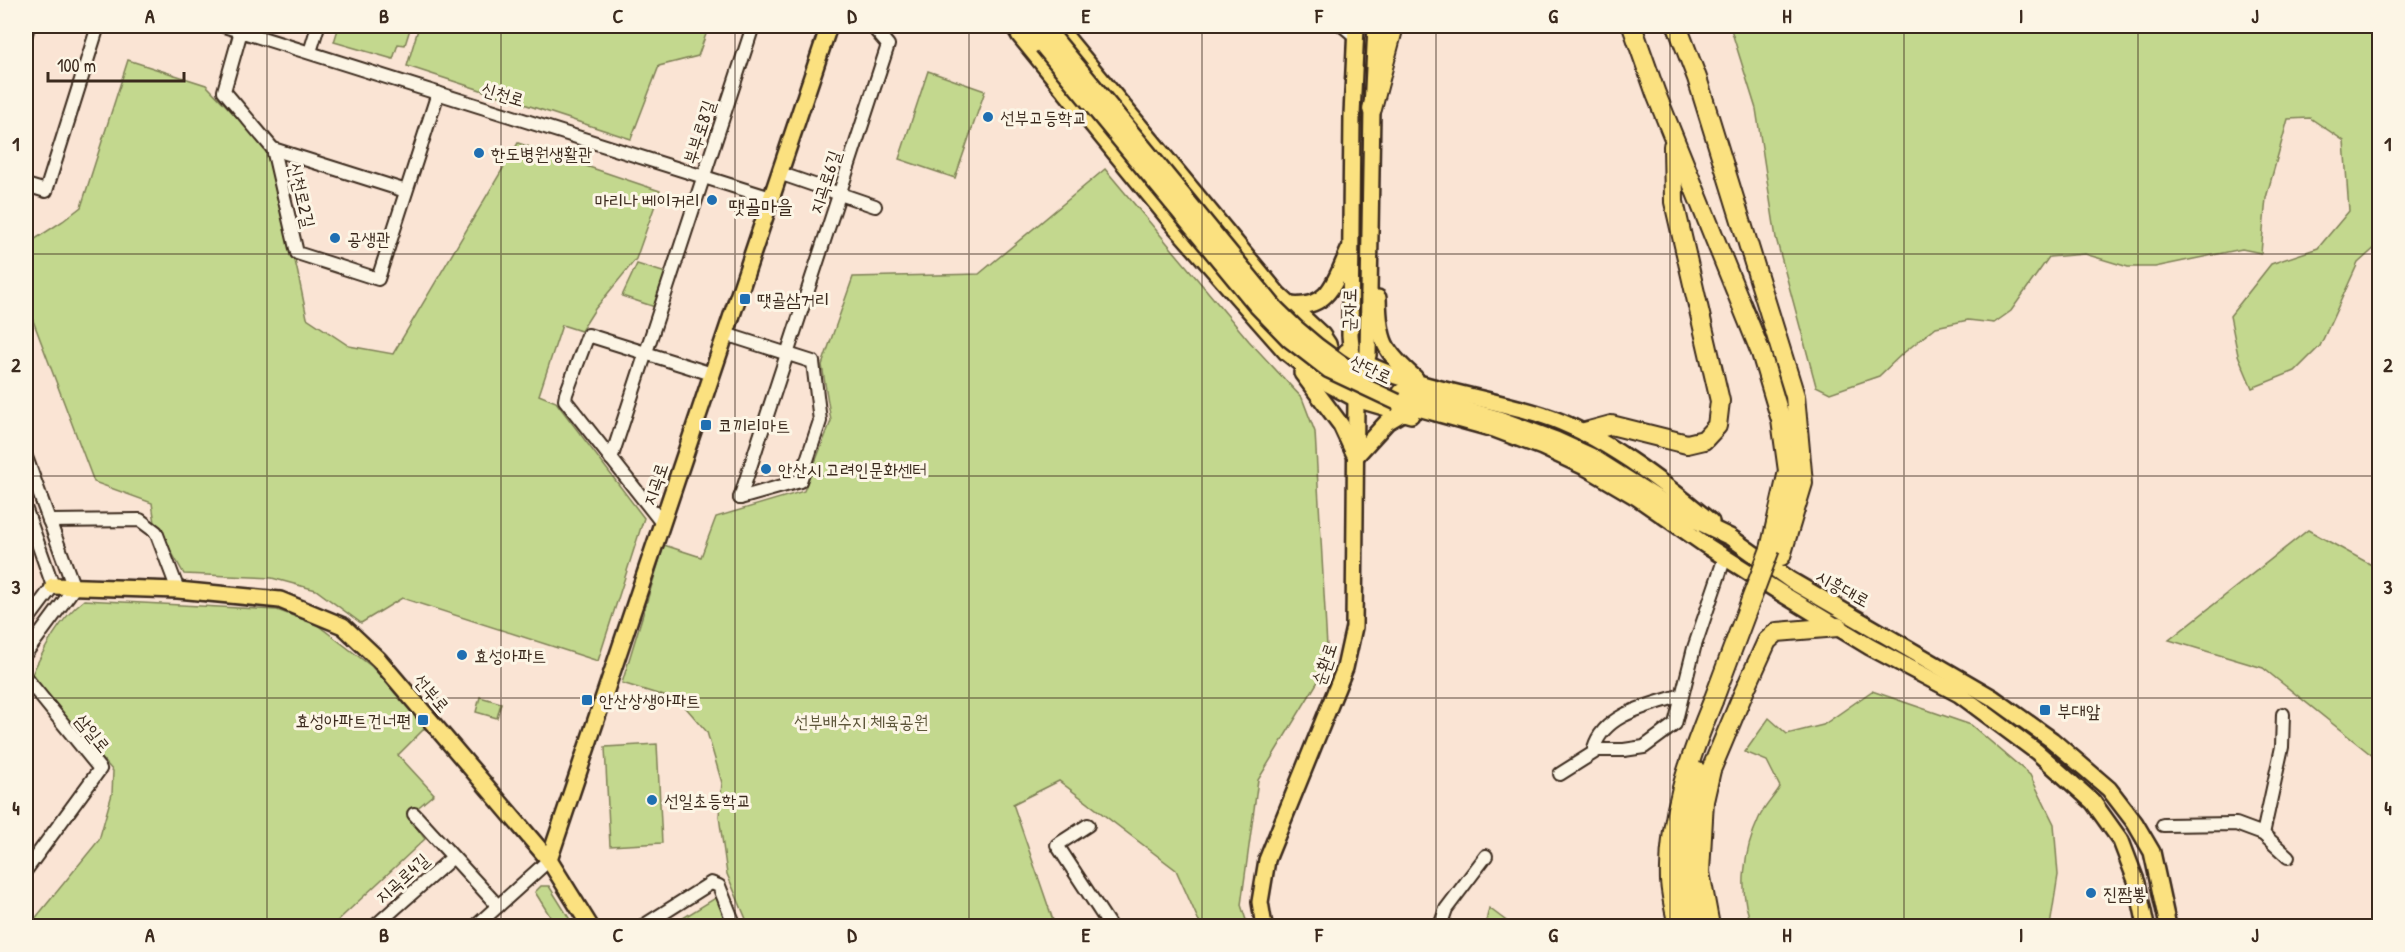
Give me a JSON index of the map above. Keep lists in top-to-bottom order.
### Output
{
  "streets": {
    "main road": [
      "군자로",
      "산단로",
      "지곡로",
      "시흥대로",
      "순환로",
      "선부로"
    ],
    "street": [
      "신천로",
      "부부로8길",
      "지곡로6길",
      "신천로2길",
      "삼일로",
      "지곡로4길"
    ]
  },
  "crossings": [
    ["신천로", "부부로8길"],
    ["신천로", "신천로2길"],
    ["신천로", "지곡로"],
    ["군자로", "순환로"],
    ["산단로", "시흥대로"],
    ["지곡로", "선부로"],
    ["지곡로", "지곡로4길"]
  ],
  "districts": ["땟골마을"],
  "parks": ["선부배수지 체육공원"],
  "places": {
    "other": [
      "선부고등학교",
      "한도병원생활관",
      "마리나 베이커리",
      "공생관",
      "안산시 고려인문화센터",
      "효성아파트",
      "선일초등학교",
      "진짬뽕"
    ],
    "transit": [
      "땟골삼거리",
      "코끼리마트",
      "안산상생아파트",
      "부대앞",
      "효성아파트건너편"
    ]
  },
  "scale_bar": "100 m",
  "grid": {
    "columns": [
      "A",
      "B",
      "C",
      "D",
      "E",
      "F",
      "G",
      "H",
      "I",
      "J"
    ],
    "rows": [
      "1",
      "2",
      "3",
      "4"
    ]
  }
}
